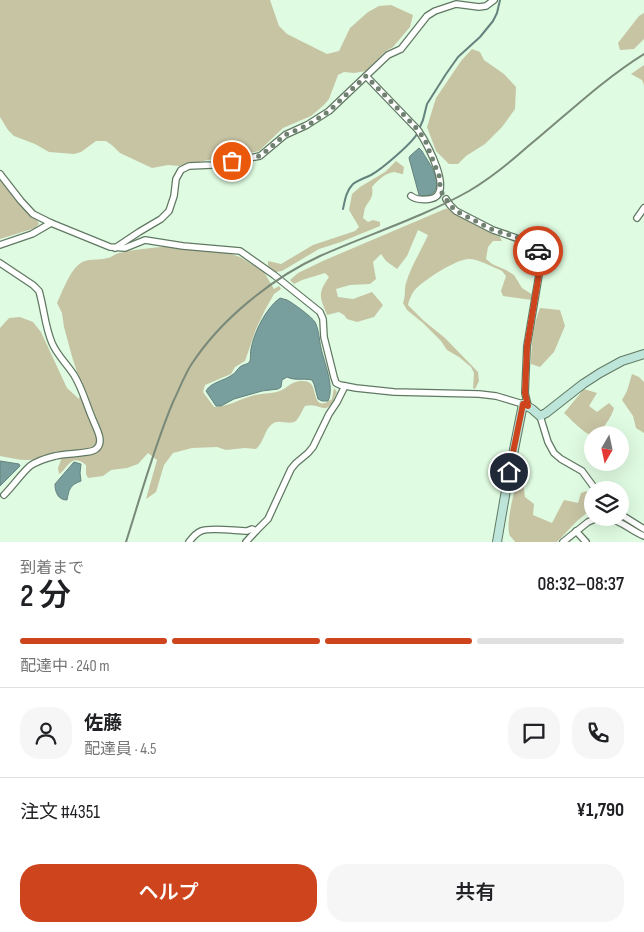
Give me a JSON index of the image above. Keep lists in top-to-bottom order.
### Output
{
  "north": "bottom",
  "page": {
    "heading": ["2 分", "到着まで", "08:32–08:37"],
    "panel": [
      "佐藤",
      "配達員 · 4.5",
      "注文 #4351",
      "¥1,790"
    ],
    "bar": "配達中 · 240 m",
    "buttons": ["ヘルプ", "共有"]
  }
}
